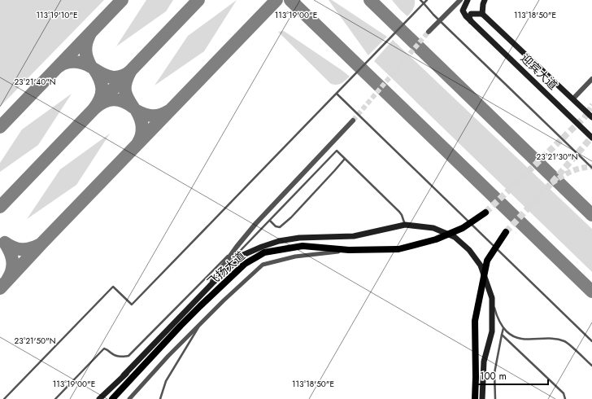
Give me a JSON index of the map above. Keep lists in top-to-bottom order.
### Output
{
  "streets": {
    "main road": ["迎宾大道", "飞扬大道"]
  },
  "scale_bar": "100 m",
  "coordinates": [
    "113°19'10\"E",
    "113°19'00\"E",
    "113°18'50\"E",
    "23°21'40\"N",
    "23°21'30\"N",
    "23°21'50\"N"
  ]
}
